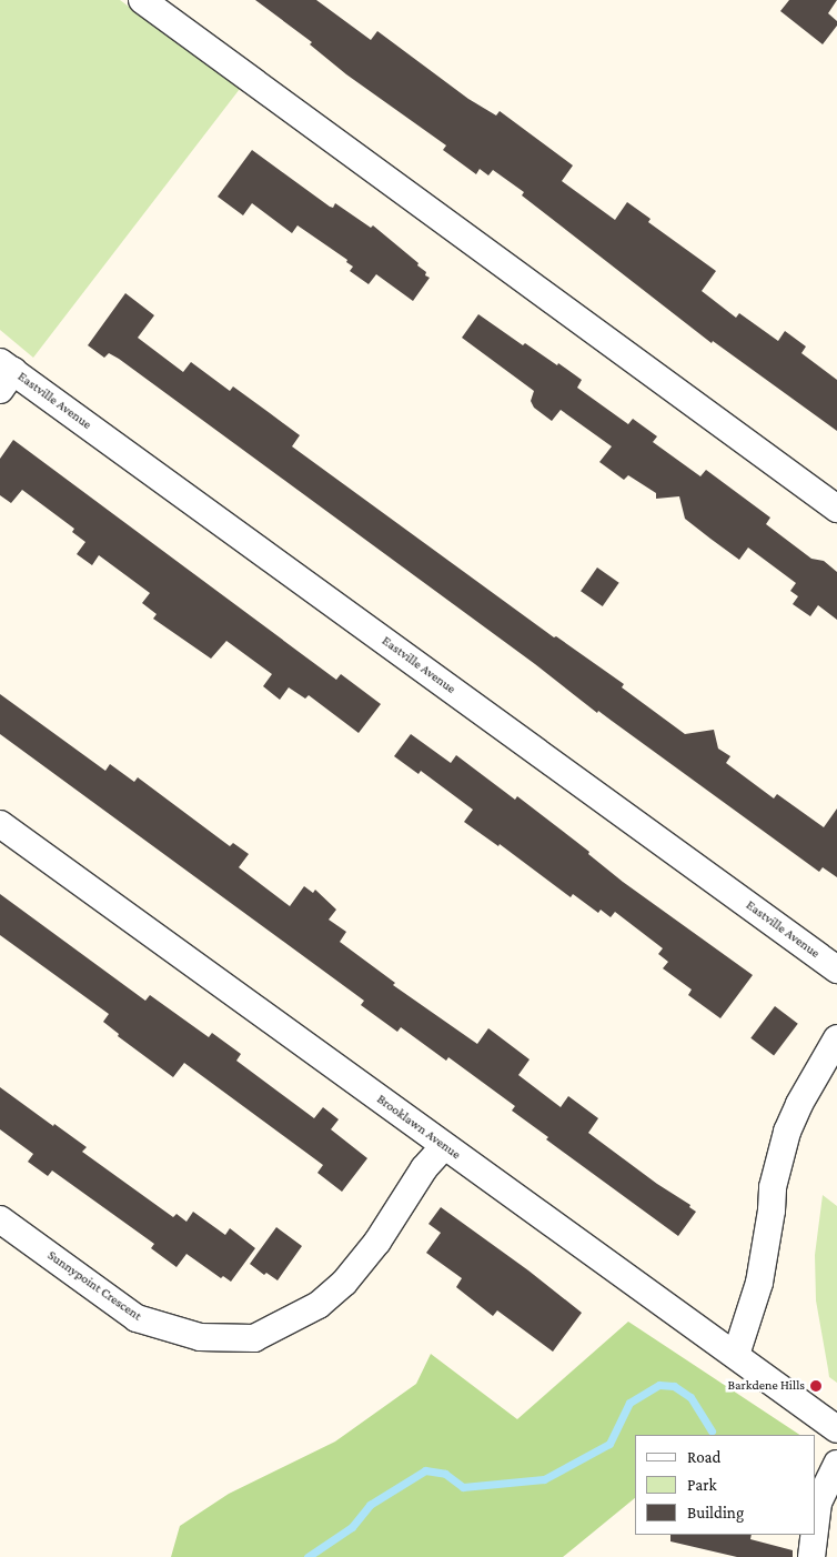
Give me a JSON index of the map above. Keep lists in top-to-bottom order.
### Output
{
  "streets": {
    "street": ["Eastville Avenue", "Brooklawn Avenue", "Sunnypoint Crescent"]
  },
  "crossings": [
    ["Brooklawn Avenue", "Sunnypoint Crescent"]
  ],
  "places": ["Barkdene Hills"],
  "legend": ["Road", "Park", "Building"]
}
